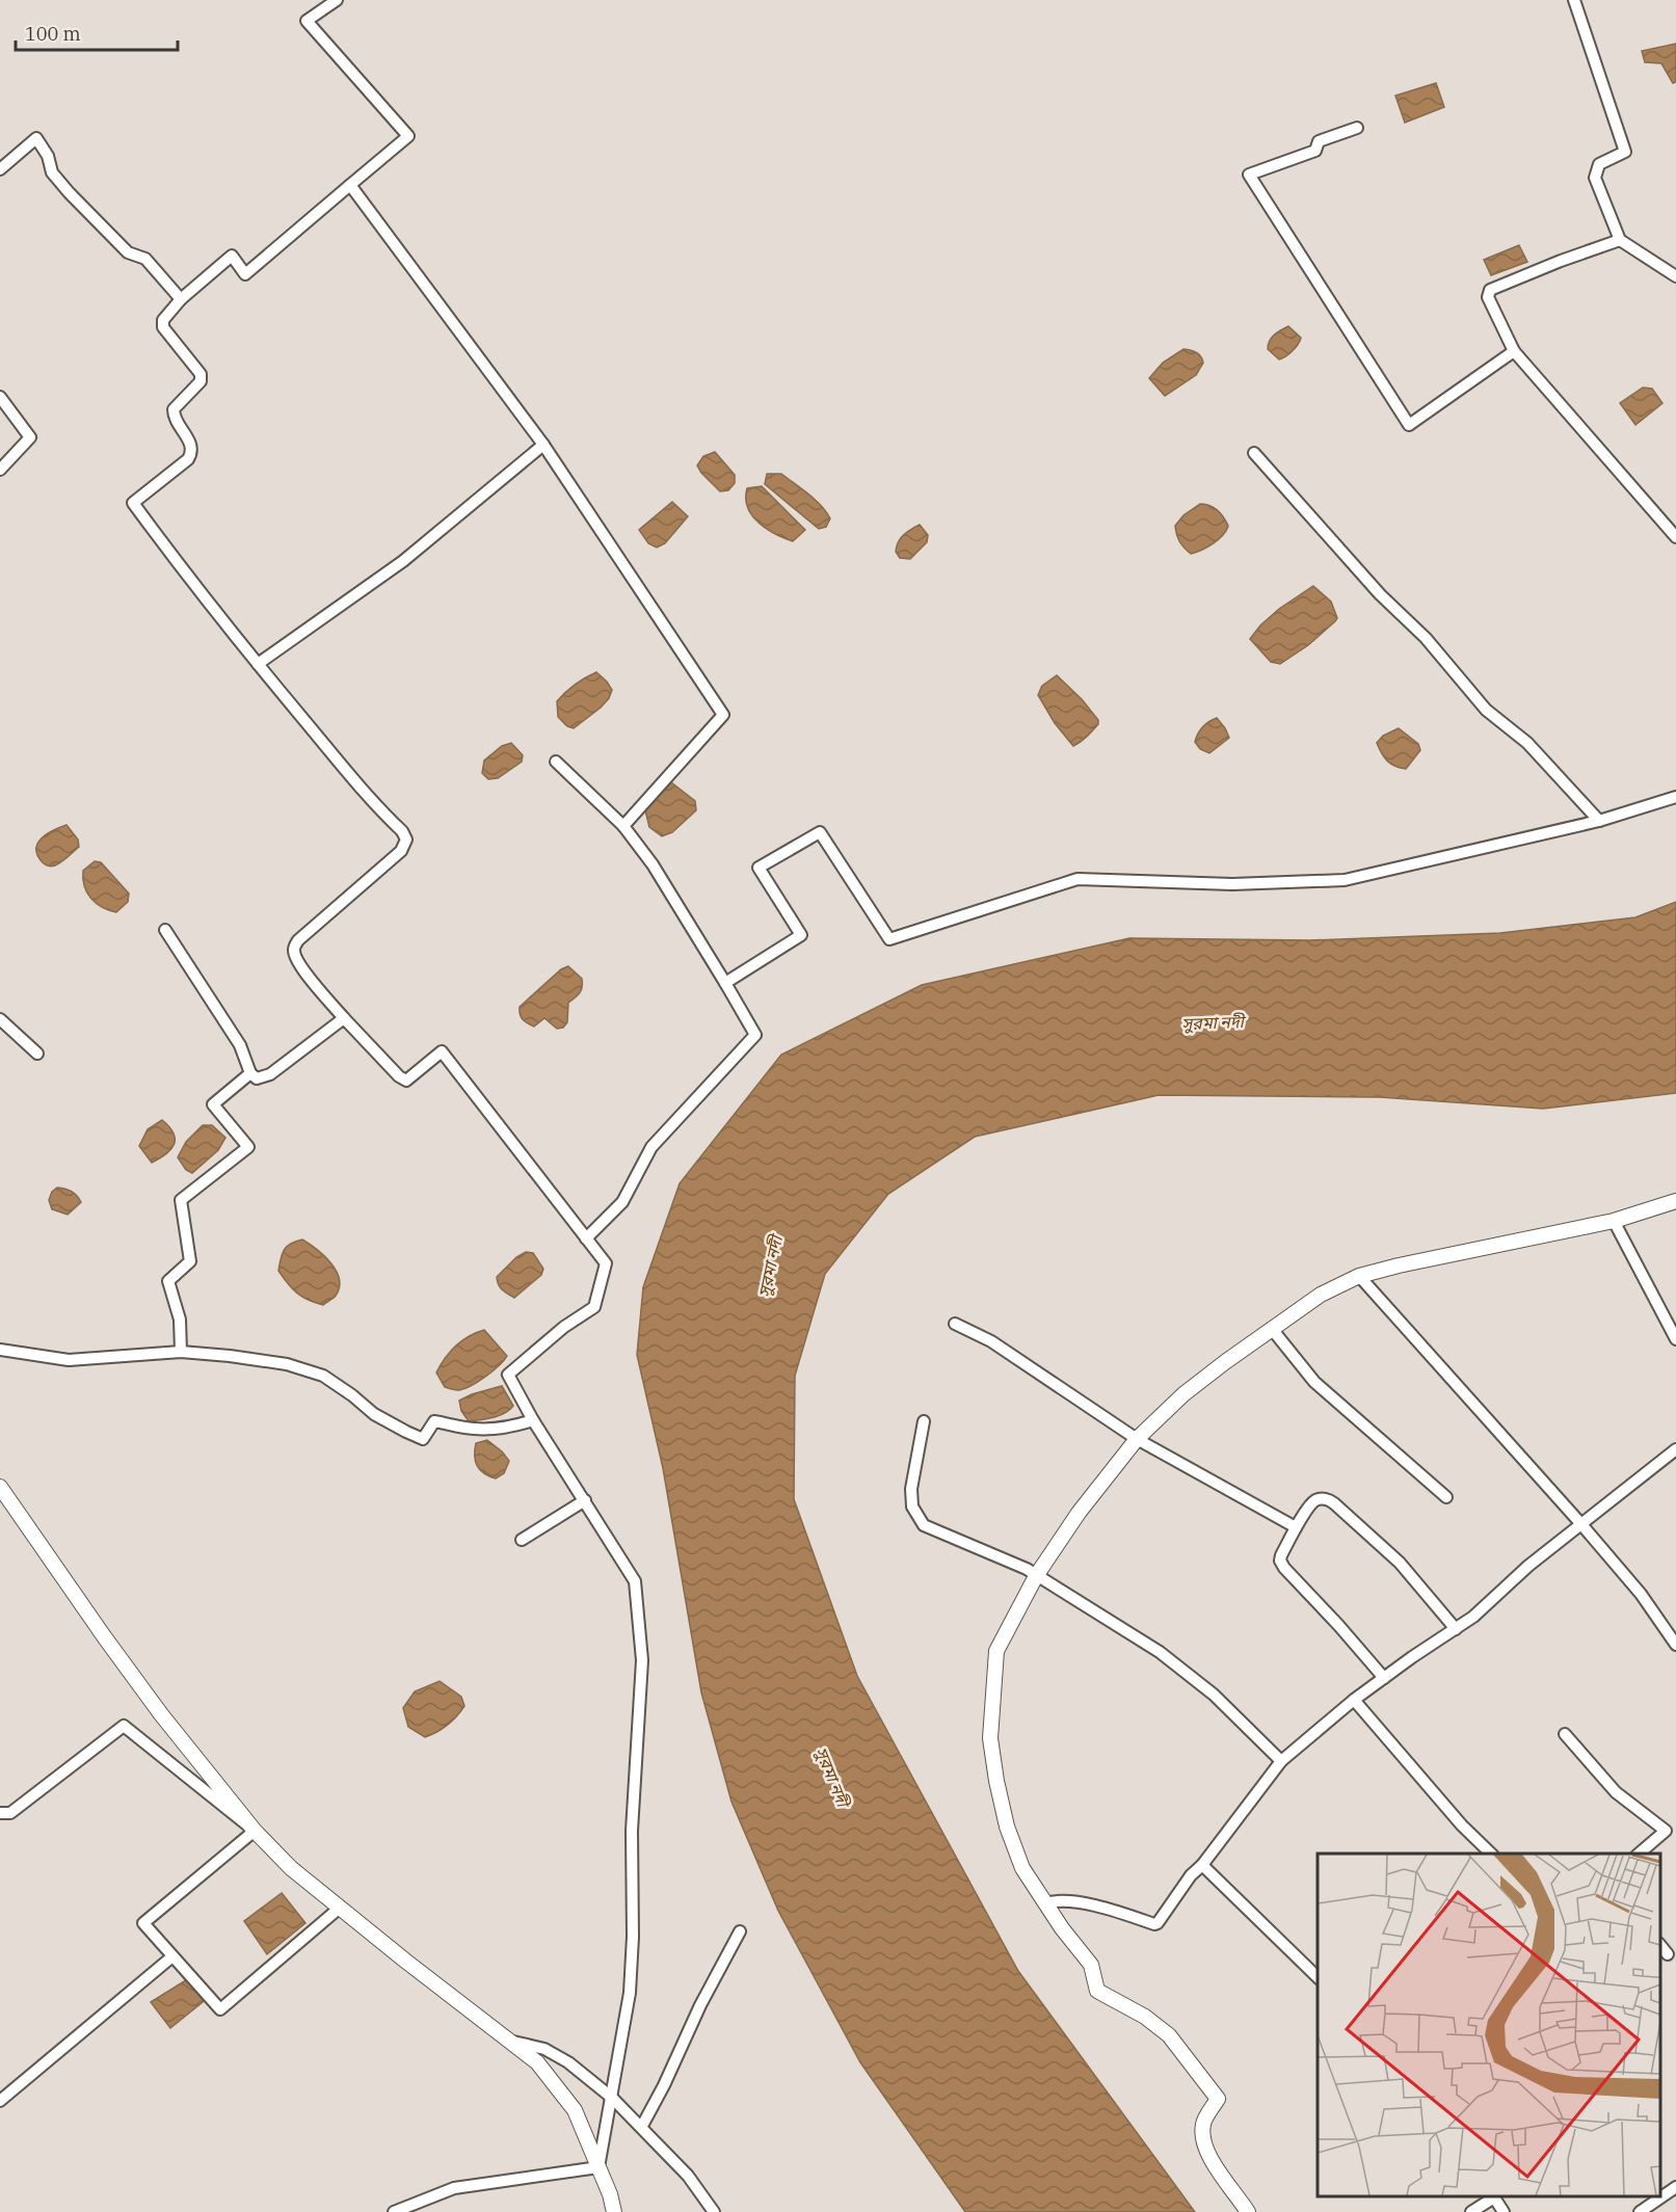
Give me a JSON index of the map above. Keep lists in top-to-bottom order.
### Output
{
  "water": ["সুরমা নদী"],
  "scale_bar": "100 m"
}
